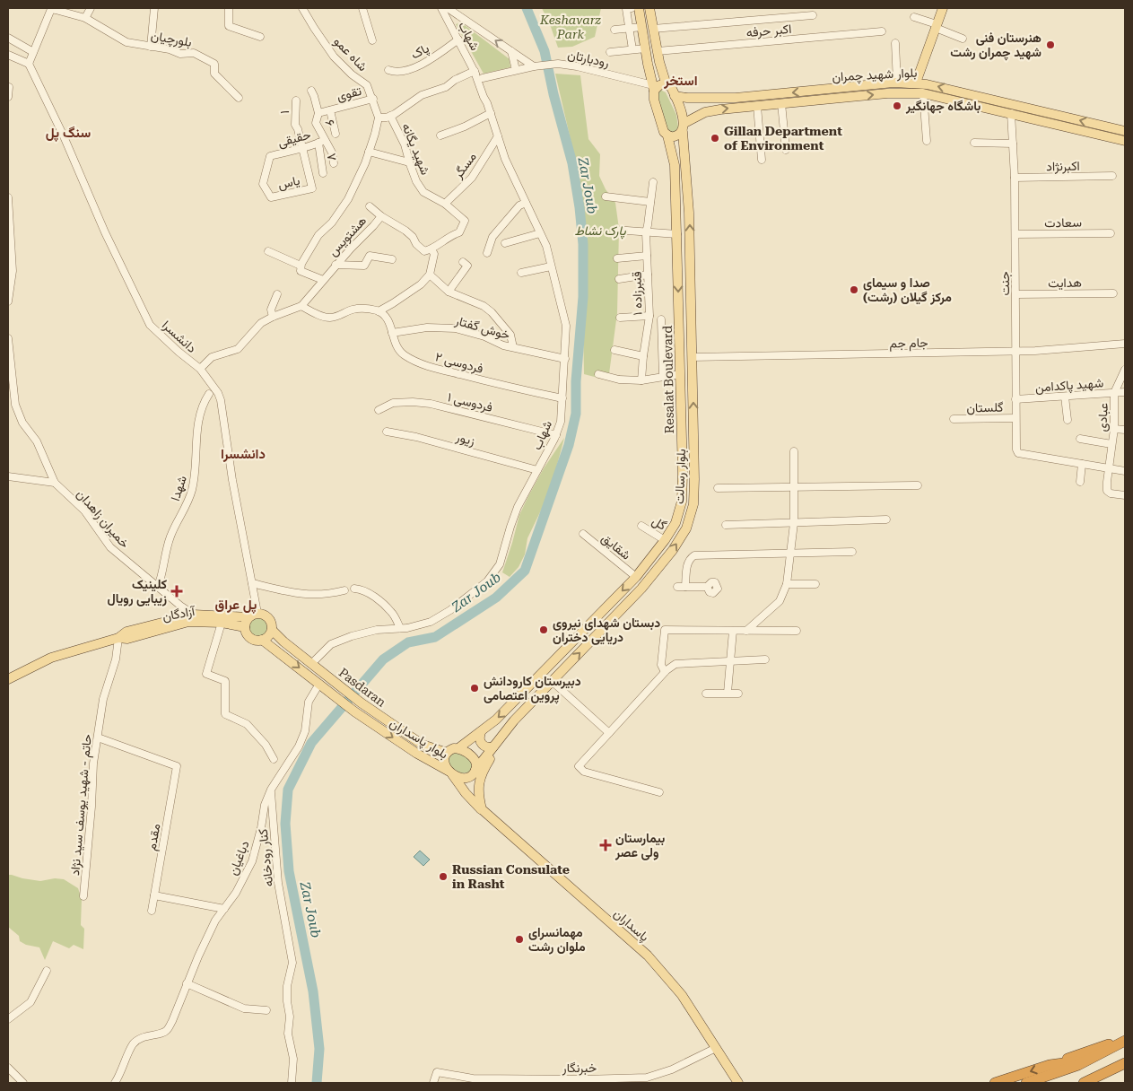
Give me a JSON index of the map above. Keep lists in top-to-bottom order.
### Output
{
  "streets": {
    "main road": [
      "بلوار شهید چمران",
      "Resalat Boulevard",
      "بلوار رسالت",
      "آزادگان",
      "Pasdaran",
      "بلوار پاسداران",
      "پاسداران"
    ],
    "street": [
      "اکبر حرفه",
      "شهاب",
      "بلورچیان",
      "پاک",
      "شاه عمو",
      "رودبارتان",
      "تقوی",
      "۱",
      "۶",
      "حقیقی",
      "شهید یگانه",
      "۷",
      "مسگر",
      "اکبرنژاد",
      "یاس",
      "سعادت",
      "هشتویس",
      "هدایت",
      "جنت",
      "قنبرزاده ۱",
      "خوش گفتار",
      "دانشسرا",
      "جام جم",
      "فردوسی ۲",
      "شهید پاکدامن",
      "فردوسی ۱",
      "گلستان",
      "عبادی",
      "زیور",
      "شهدا",
      "خمیران زاهدان",
      "گل",
      "شقایق",
      "حاتم - شهید یوسف سید نژاد",
      "مقدم",
      "دباغیان",
      "کنار رودخانه",
      "خبرنگار"
    ]
  },
  "crossings": [
    ["شهاب", "پاک"],
    ["شهاب", "مسگر"],
    ["شهاب", "خوش گفتار"],
    ["شهاب", "فردوسی ۲"],
    ["شهاب", "فردوسی ۱"],
    ["شهاب", "زیور"],
    ["شهاب", "Pasdaran"],
    ["شاه عمو", "تقوی"],
    ["رودبارتان", "Resalat Boulevard"],
    ["بلوار شهید چمران", "جنت"],
    ["بلوار شهید چمران", "Resalat Boulevard"],
    ["بلوار شهید چمران", "بلوار رسالت"],
    ["تقوی", "۶"],
    ["۱", "حقیقی"],
    ["۱", "یاس"],
    ["۶", "حقیقی"],
    ["۶", "۷"],
    ["حقیقی", "۷"],
    ["حقیقی", "یاس"],
    ["شهید یگانه", "مسگر"],
    ["شهید یگانه", "هشتویس"],
    ["اکبرنژاد", "جنت"],
    ["سعادت", "جنت"],
    ["هدایت", "جنت"],
    ["جنت", "جام جم"],
    ["جنت", "شهید پاکدامن"],
    ["جنت", "گلستان"],
    ["خوش گفتار", "فردوسی ۲"],
    ["دانشسرا", "آزادگان"],
    ["دانشسرا", "Pasdaran"],
    ["جام جم", "بلوار رسالت"],
    ["Resalat Boulevard", "بلوار رسالت"],
    ["Resalat Boulevard", "گل"],
    ["Resalat Boulevard", "شقایق"],
    ["Resalat Boulevard", "Pasdaran"],
    ["Resalat Boulevard", "بلوار پاسداران"],
    ["Resalat Boulevard", "پاسداران"],
    ["شهید پاکدامن", "عبادی"],
    ["بلوار رسالت", "Pasdaran"],
    ["بلوار رسالت", "بلوار پاسداران"],
    ["بلوار رسالت", "پاسداران"],
    ["شهدا", "خمیران زاهدان"],
    ["خمیران زاهدان", "آزادگان"],
    ["آزادگان", "Pasdaran"],
    ["آزادگان", "حاتم - شهید یوسف سید نژاد"],
    ["Pasdaran", "بلوار پاسداران"],
    ["Pasdaran", "دباغیان"],
    ["Pasdaran", "پاسداران"],
    ["بلوار پاسداران", "پاسداران"],
    ["حاتم - شهید یوسف سید نژاد", "مقدم"],
    ["دباغیان", "کنار رودخانه"],
    ["پاسداران", "خبرنگار"]
  ],
  "one_way": ["Resalat Boulevard", "بلوار رسالت", "بلوار پاسداران"],
  "districts": [
    "استخر",
    "سنگ پل",
    "دانشسرا",
    "پل عراق"
  ],
  "water": ["Zar Joub"],
  "parks": ["Keshavarz Park", "پارک نشاط"],
  "places": {
    "other": [
      "هنرستان فنی شهید چمران رشت",
      "باشگاه جهانگیر",
      "Gillan Department of Environment",
      "صدا و سیمای مرکز گیلان (رشت)",
      "دبستان شهدای نیروی دریایی دختران",
      "دبیرستان کارودانش پروین اعتصامی",
      "Russian Consulate in Rasht",
      "مهمانسرای ملوان رشت"
    ],
    "health": ["کلینیک زیبایی رویال", "بیمارستان ولی عصر"]
  }
}
